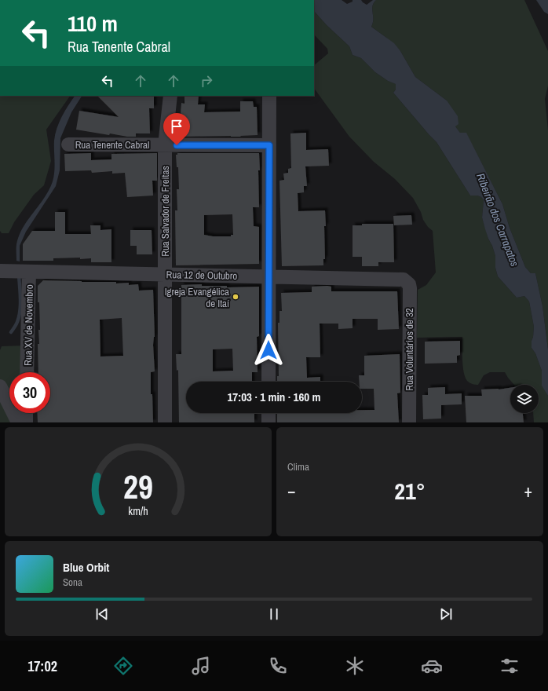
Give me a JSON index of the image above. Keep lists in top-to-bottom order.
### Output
{
  "streets": {
    "street": [
      "Rua Tenente Cabral",
      "Rua Salvador de Freitas",
      "Rua 12 de Outubro",
      "Rua XV de Novembro",
      "Rua Voluntários de 32"
    ]
  },
  "crossings": [
    ["Rua Tenente Cabral", "Rua Salvador de Freitas"],
    ["Rua Salvador de Freitas", "Rua 12 de Outubro"],
    ["Rua 12 de Outubro", "Rua XV de Novembro"],
    ["Rua 12 de Outubro", "Rua Voluntários de 32"]
  ],
  "water": ["Ribeirão dos Carrapatos"],
  "places": ["Igreja Evangélica de Itaí"],
  "page": {
    "turn": ["110 m", "Rua Tenente Cabral"],
    "limit": "30",
    "trip": "17:03 · 1 min · 160 m",
    "tile": "Clima",
    "heat": ["−", "21°", "+"],
    "song": ["Blue Orbit", "Sona"],
    "tabs": "17:02",
    "gauge": ["29", "km/h"]
  }
}
